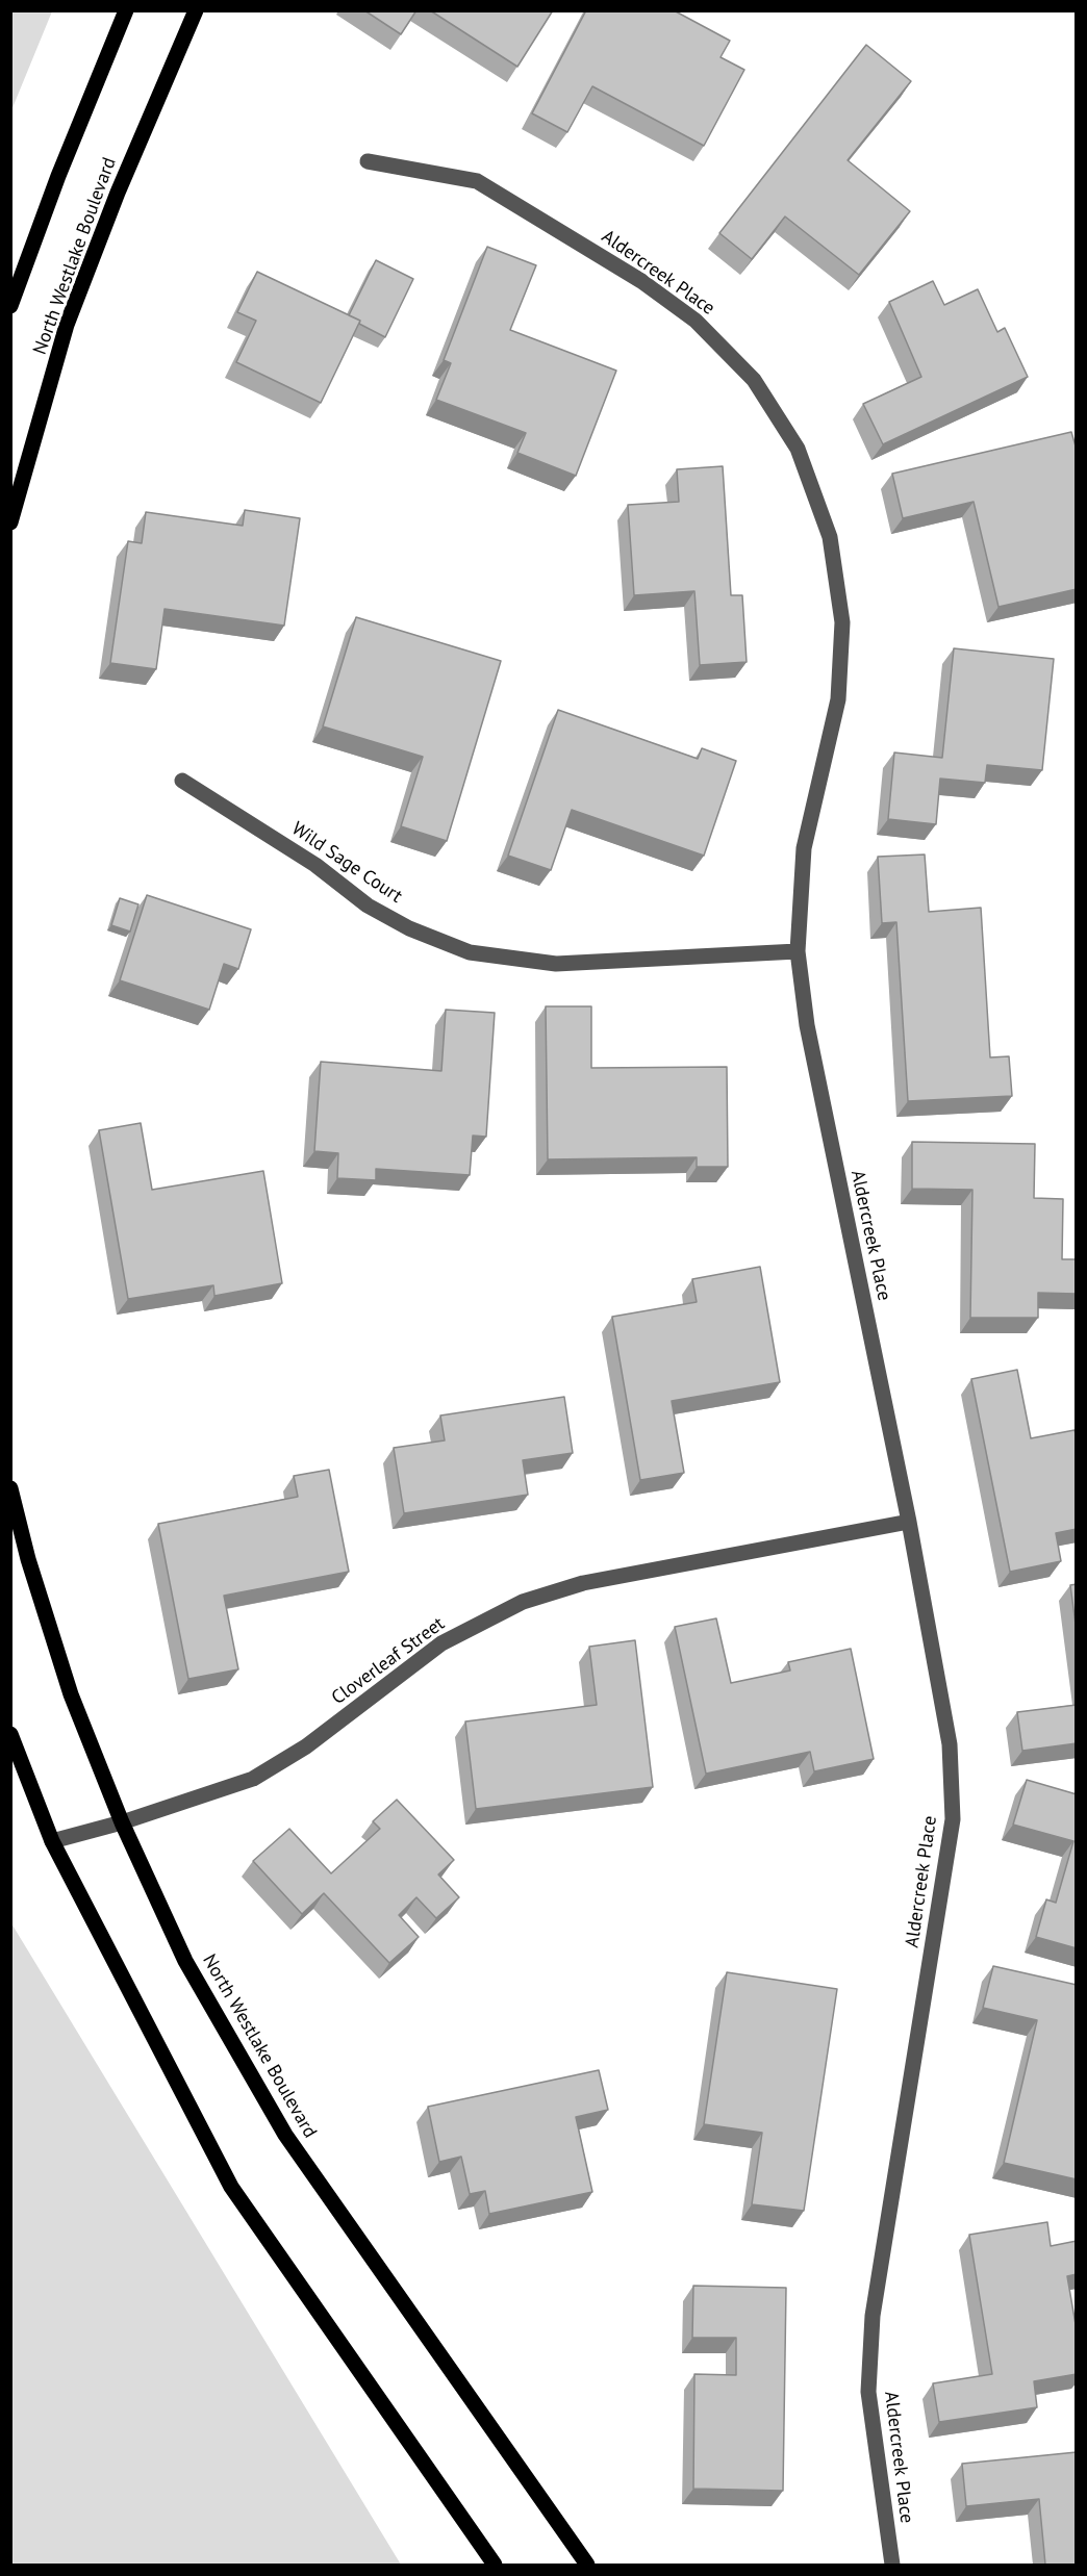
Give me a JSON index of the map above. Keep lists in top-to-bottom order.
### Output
{
  "streets": {
    "main road": ["North Westlake Boulevard"],
    "street": ["Aldercreek Place", "Wild Sage Court", "Cloverleaf Street"]
  },
  "crossings": [
    ["North Westlake Boulevard", "Cloverleaf Street"],
    ["Aldercreek Place", "Wild Sage Court"],
    ["Aldercreek Place", "Cloverleaf Street"]
  ]
}
